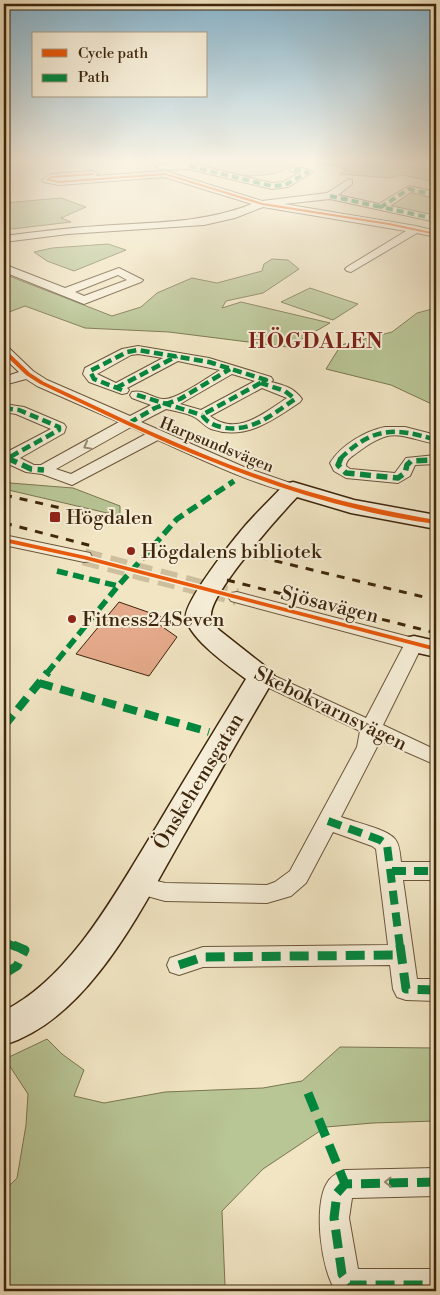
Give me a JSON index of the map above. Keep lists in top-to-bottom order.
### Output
{
  "streets": {
    "street": [
      "Harpsundsvägen",
      "Sjösavägen",
      "Skebokvarnsvägen",
      "Önskehemsgatan"
    ]
  },
  "crossings": [
    ["Harpsundsvägen", "Skebokvarnsvägen"],
    ["Skebokvarnsvägen", "Önskehemsgatan"]
  ],
  "districts": ["HÖGDALEN"],
  "places": {
    "transit": ["Högdalen"],
    "other": ["Högdalens bibliotek", "Fitness24Seven"]
  },
  "legend": ["Cycle path", "Path"]
}
